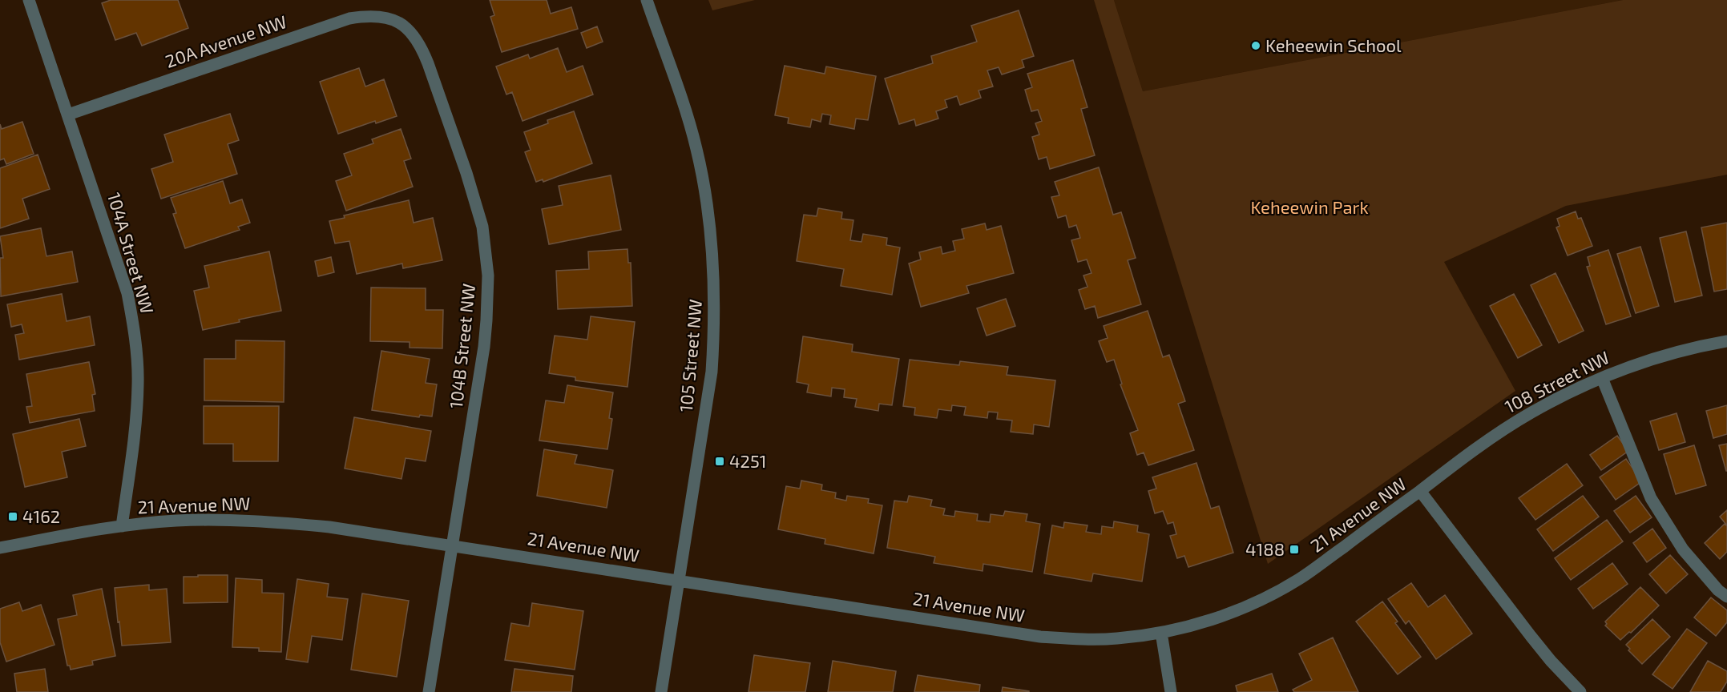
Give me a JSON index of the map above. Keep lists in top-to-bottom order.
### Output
{
  "streets": {
    "street": [
      "20A Avenue NW",
      "104A Street NW",
      "104B Street NW",
      "105 Street NW",
      "108 Street NW",
      "21 Avenue NW"
    ]
  },
  "crossings": [
    ["20A Avenue NW", "104A Street NW"],
    ["20A Avenue NW", "104B Street NW"],
    ["104A Street NW", "21 Avenue NW"],
    ["104B Street NW", "21 Avenue NW"],
    ["105 Street NW", "21 Avenue NW"],
    ["108 Street NW", "21 Avenue NW"]
  ],
  "parks": ["Keheewin Park"],
  "places": {
    "other": ["Keheewin School"],
    "transit": ["4251", "4162", "4188"]
  }
}
